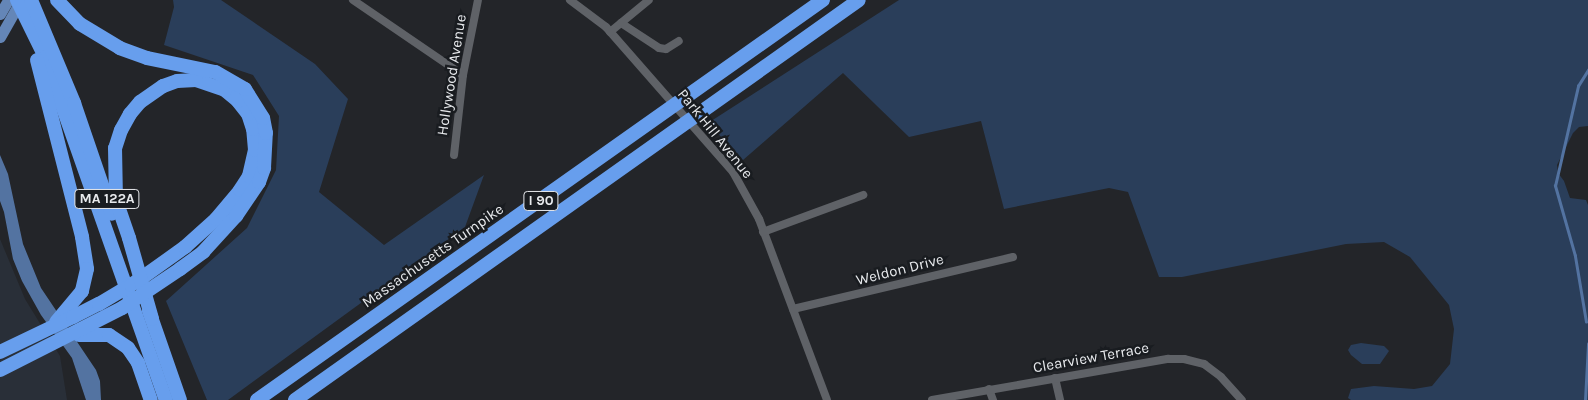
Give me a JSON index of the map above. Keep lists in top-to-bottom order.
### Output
{
  "streets": {
    "highway": ["MA 122A", "I 90", "Massachusetts Turnpike"],
    "street": [
      "Hollywood Avenue",
      "Park Hill Avenue",
      "Weldon Drive",
      "Clearview Terrace"
    ]
  },
  "crossings": [
    ["Park Hill Avenue", "Weldon Drive"]
  ]
}
